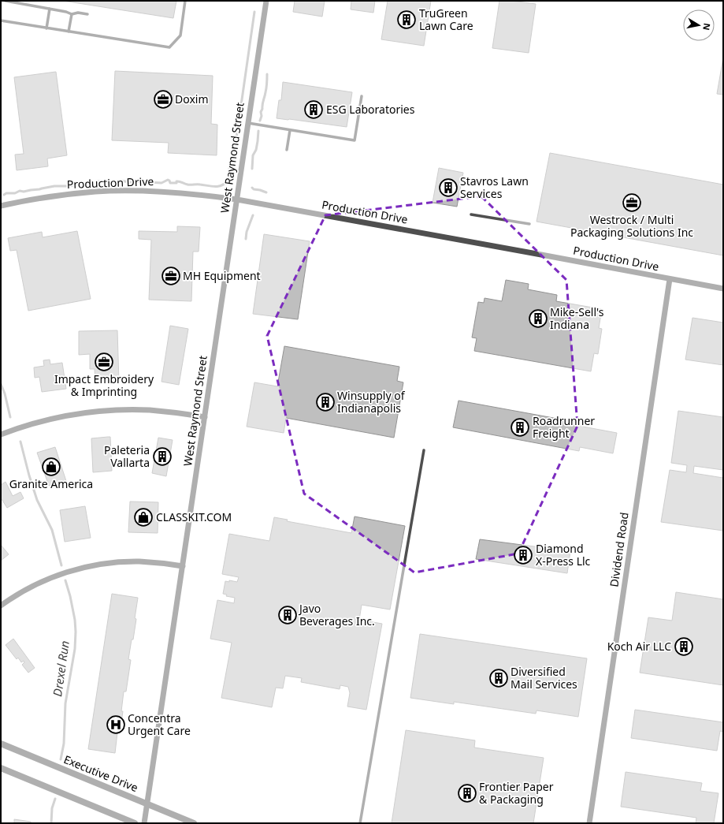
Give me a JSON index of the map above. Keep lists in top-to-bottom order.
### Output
{
  "streets": {
    "street": [
      "West Raymond Street",
      "Production Drive",
      "Dividend Road",
      "Executive Drive"
    ]
  },
  "crossings": [
    ["West Raymond Street", "Production Drive"],
    ["West Raymond Street", "Executive Drive"],
    ["Production Drive", "Dividend Road"]
  ],
  "water": ["Drexel Run"],
  "places": {
    "building": [
      "TruGreen Lawn Care",
      "ESG Laboratories",
      "Stavros Lawn Services",
      "Mike-Sell's Indiana",
      "Winsupply of Indianapolis",
      "Roadrunner Freight",
      "Paleteria Vallarta",
      "Diamond X-Press Llc",
      "Javo Beverages Inc.",
      "Koch Air LLC",
      "Diversified Mail Services",
      "Frontier Paper & Packaging"
    ],
    "office": [
      "Doxim",
      "Westrock / Multi Packaging Solutions Inc",
      "MH Equipment",
      "Impact Embroidery & Imprinting"
    ],
    "shop": ["Granite America", "CLASSKIT.COM"],
    "hospital": ["Concentra Urgent Care"]
  },
  "north": "right"
}
